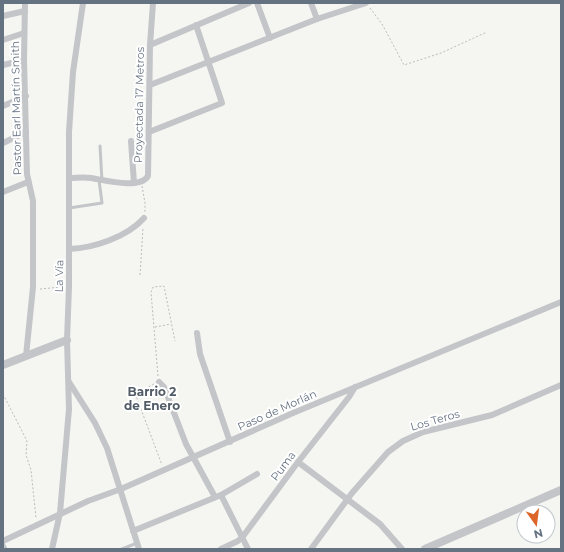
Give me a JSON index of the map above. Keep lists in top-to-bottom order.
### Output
{
  "streets": {
    "street": [
      "Proyectada 17 Metros",
      "Pastor Earl Martín Smith",
      "La Vía",
      "Paso de Morlán",
      "Los Teros",
      "Puma"
    ]
  },
  "crossings": [
    ["La Vía", "Paso de Morlán"],
    ["Paso de Morlán", "Puma"]
  ],
  "districts": ["Barrio 2 de Enero"],
  "north": "bottom"
}
